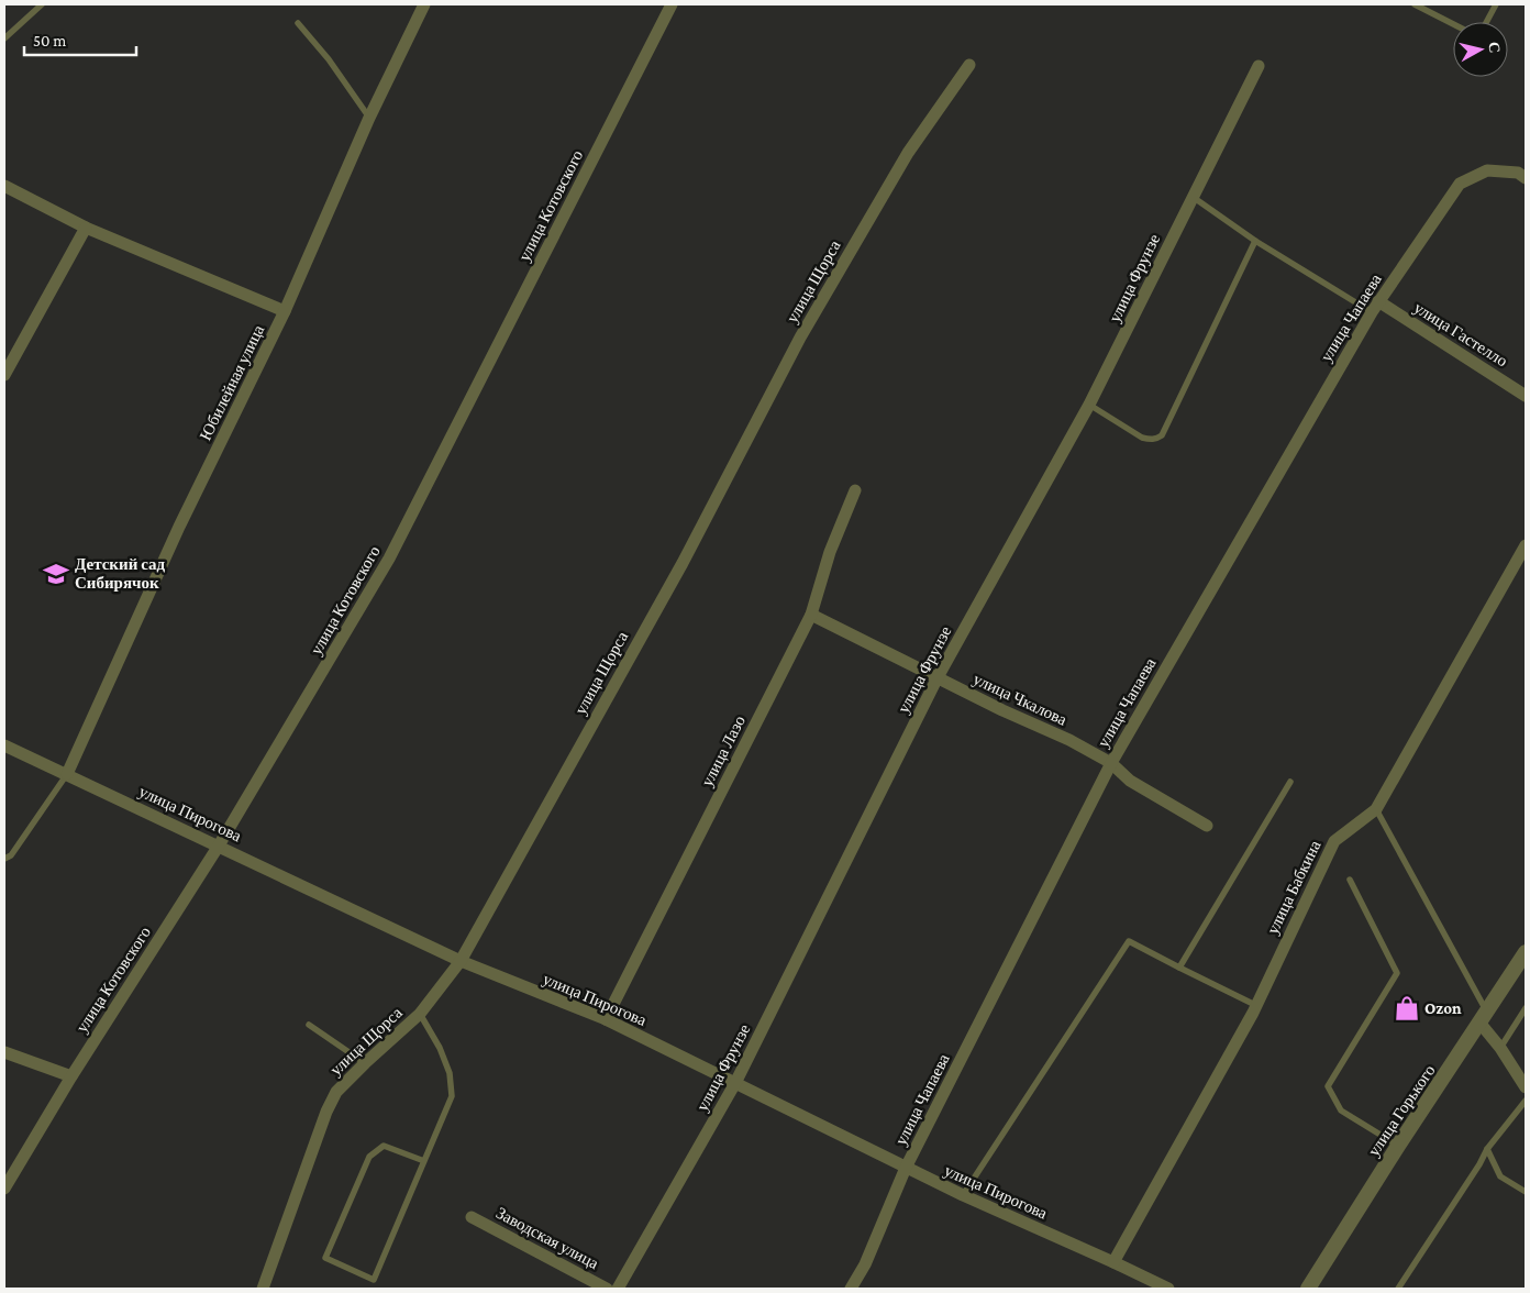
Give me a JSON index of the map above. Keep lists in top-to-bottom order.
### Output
{
  "streets": {
    "street": [
      "улица Котовского",
      "улица Фрунзе",
      "улица Щорса",
      "улица Чапаева",
      "улица Гастелло",
      "Юбилейная улица",
      "улица Чкалова",
      "улица Лазо",
      "улица Пирогова",
      "улица Бабкина",
      "улица Горького",
      "Заводская улица"
    ]
  },
  "crossings": [
    ["улица Котовского", "улица Пирогова"],
    ["улица Фрунзе", "улица Чкалова"],
    ["улица Фрунзе", "улица Пирогова"],
    ["улица Щорса", "улица Пирогова"],
    ["улица Чапаева", "улица Гастелло"],
    ["улица Чапаева", "улица Чкалова"],
    ["улица Чапаева", "улица Пирогова"],
    ["Юбилейная улица", "улица Пирогова"],
    ["улица Чкалова", "улица Лазо"],
    ["улица Лазо", "улица Пирогова"],
    ["улица Пирогова", "улица Бабкина"]
  ],
  "places": {
    "school or university": ["Детский сад Сибирячок"],
    "shop": ["Ozon"]
  },
  "scale_bar": "50 m",
  "north": "right"
}
